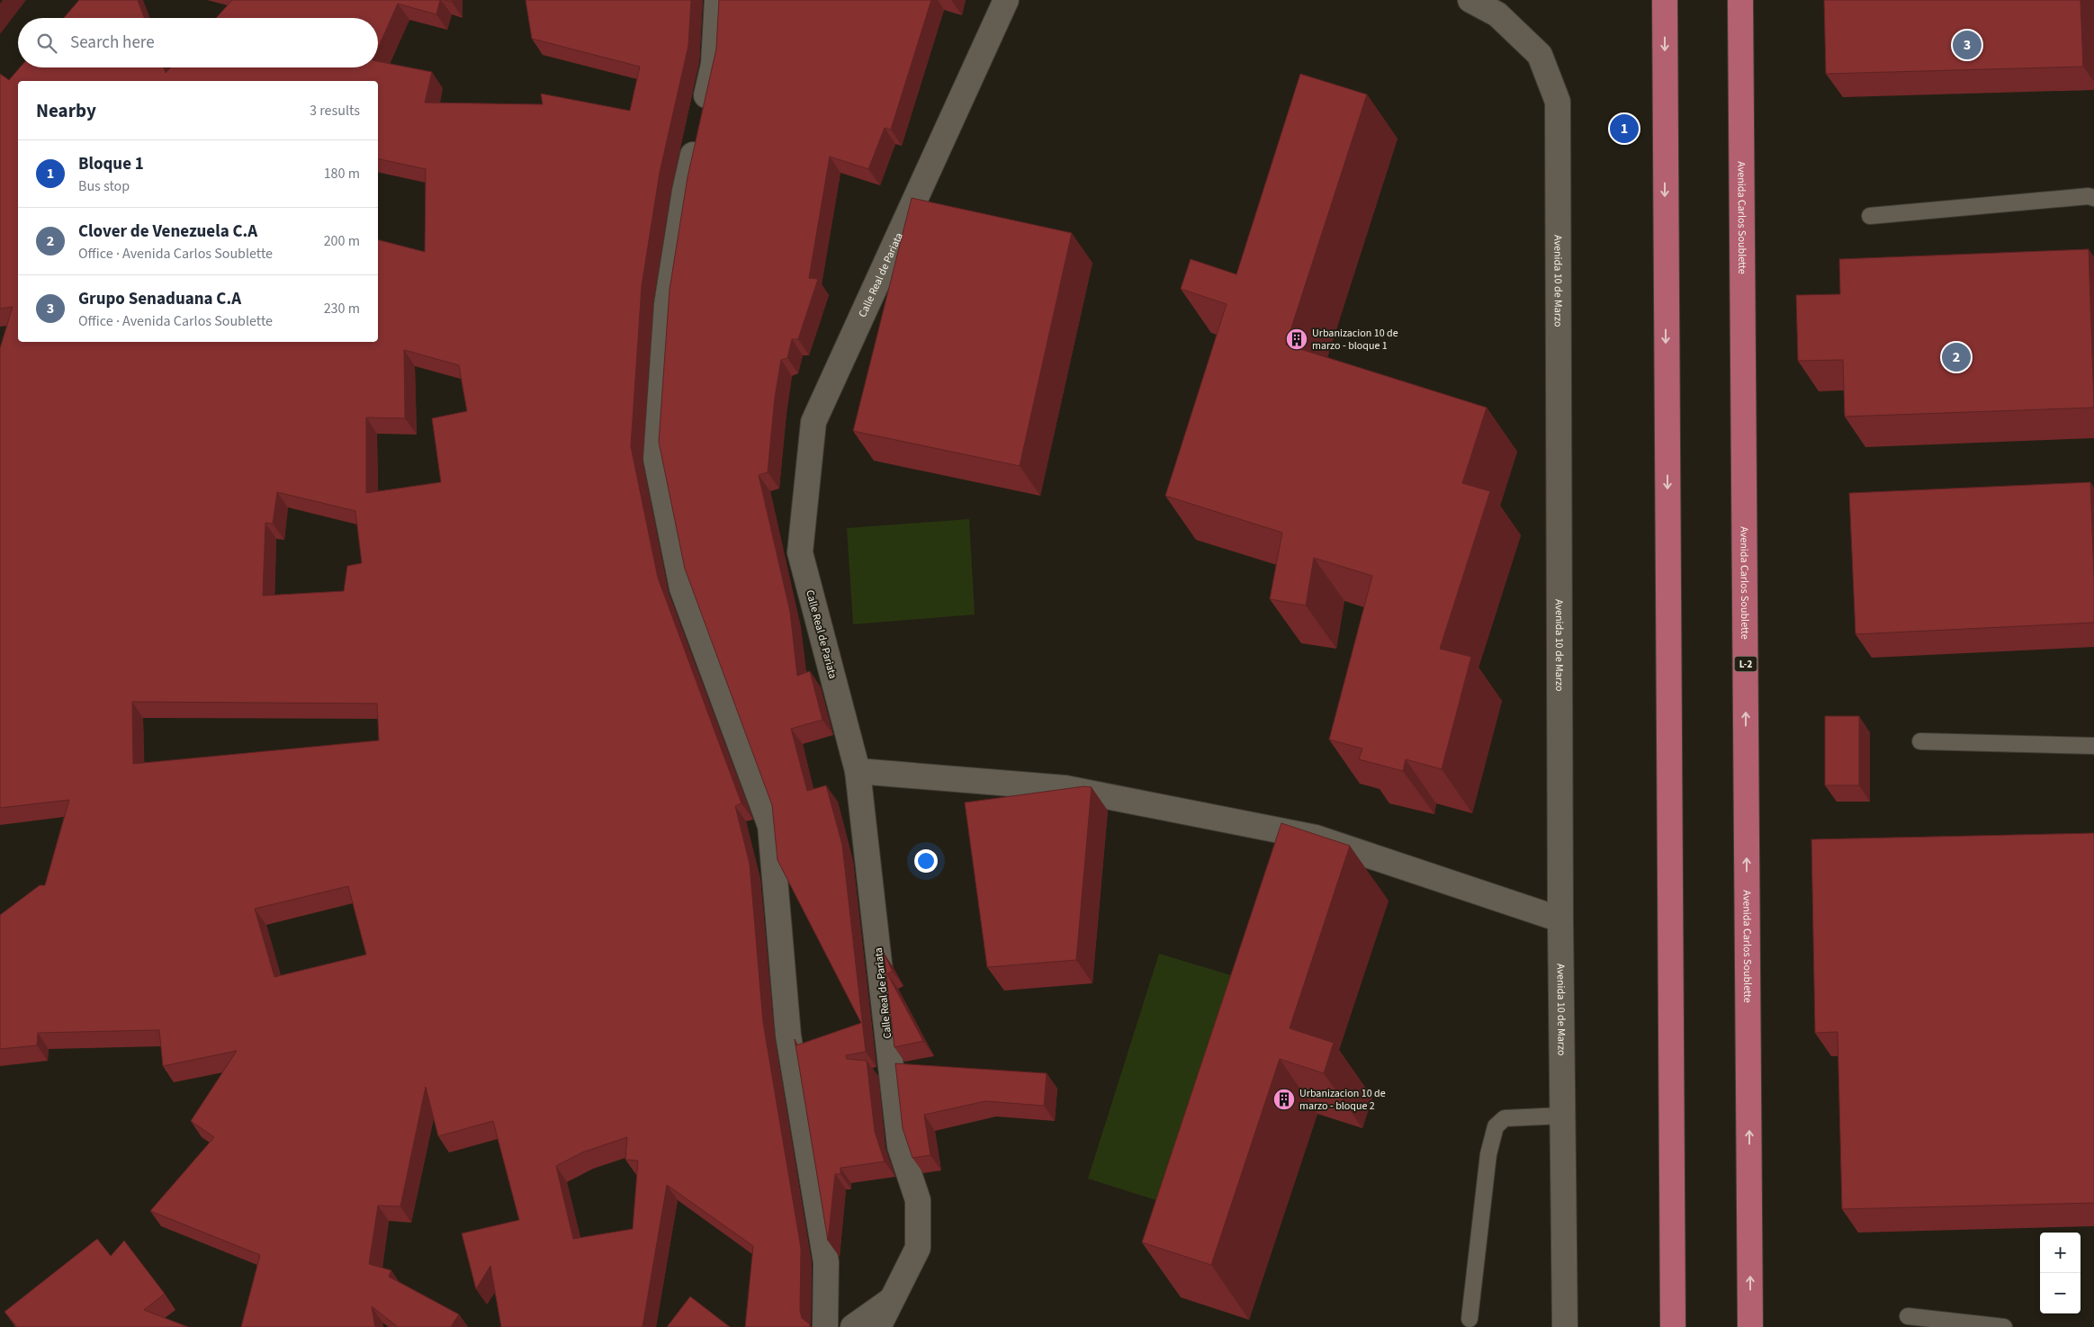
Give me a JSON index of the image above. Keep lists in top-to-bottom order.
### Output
{
  "streets": {
    "main road": ["Avenida Carlos Soublette", "L-2"],
    "street": ["Calle Real de Pariata", "Avenida 10 de Marzo"]
  },
  "places": {
    "building": ["Urbanizacion 10 de marzo - bloque 1", "Urbanizacion 10 de marzo - bloque 2"]
  },
  "page": {
    "search": "Search here",
    "pins": ["3", "1", "2"],
    "heading": ["Nearby", "3 results"],
    "list": [
      {
        "mark": "1",
        "name": "Bloque 1",
        "note": "Bus stop",
        "value": "180 m"
      },
      {
        "mark": "2",
        "name": "Clover de Venezuela C.A",
        "note": "Office · Avenida Carlos Soublette",
        "value": "200 m"
      },
      {
        "mark": "3",
        "name": "Grupo Senaduana C.A",
        "note": "Office · Avenida Carlos Soublette",
        "value": "230 m"
      }
    ],
    "map_buttons": ["+", "−"]
  }
}
